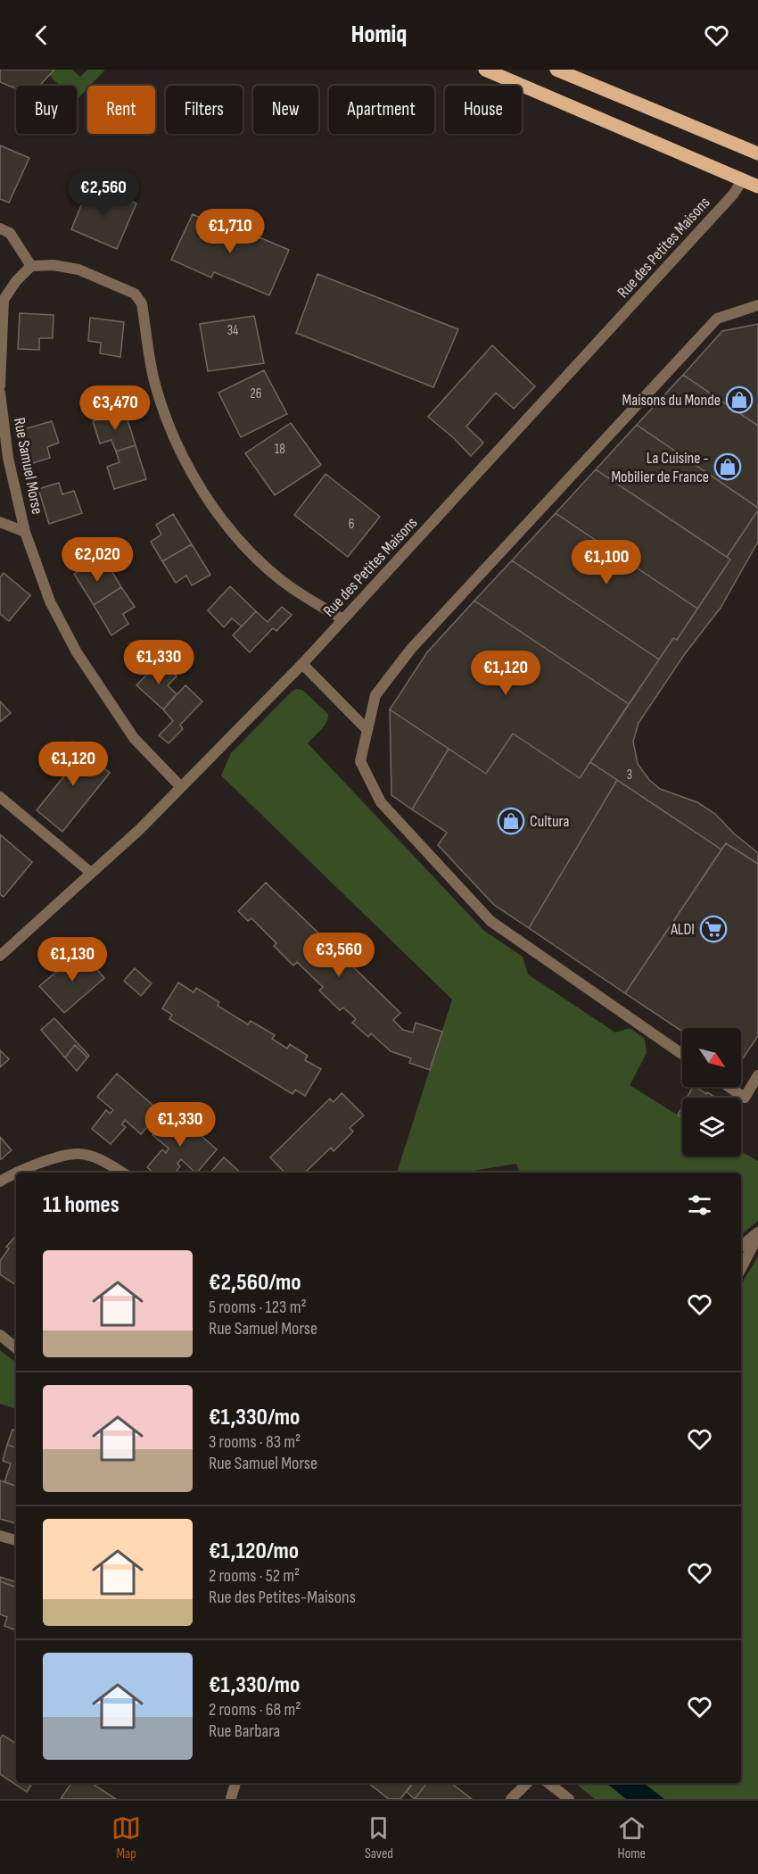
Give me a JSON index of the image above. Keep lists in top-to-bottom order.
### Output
{
  "streets": {
    "street": ["Rue des Petites Maisons", "Rue Samuel Morse"]
  },
  "crossings": [
    ["Rue des Petites Maisons", "Rue Samuel Morse"]
  ],
  "places": {
    "shop": ["Maisons du Monde", "La Cuisine - Mobilier de France", "Cultura"],
    "supermarket": ["ALDI"]
  },
  "house_numbers": [
    "34",
    "26",
    "18",
    "6",
    "3"
  ],
  "north": "bottom right",
  "page": {
    "header": "Homiq",
    "chip": [
      "Buy",
      "Rent",
      "Filters",
      "New",
      "Apartment",
      "House"
    ],
    "price": [
      "€2,560",
      "€1,710",
      "€3,470",
      "€2,020",
      "€1,100",
      "€1,330",
      "€1,120",
      "€1,120",
      "€3,560",
      "€1,130",
      "€1,330"
    ],
    "heading": "11 homes",
    "list": [
      {
        "name": "€2,560/mo",
        "note": "5 rooms · 123 m² · Rue Samuel Morse"
      },
      {
        "name": "€1,330/mo",
        "note": "3 rooms · 83 m² · Rue Samuel Morse"
      },
      {
        "name": "€1,120/mo",
        "note": "2 rooms · 52 m² · Rue des Petites-Maisons"
      },
      {
        "name": "€1,330/mo",
        "note": "2 rooms · 68 m² · Rue Barbara"
      }
    ],
    "tabs": ["Map", "Saved", "Home"]
  }
}
